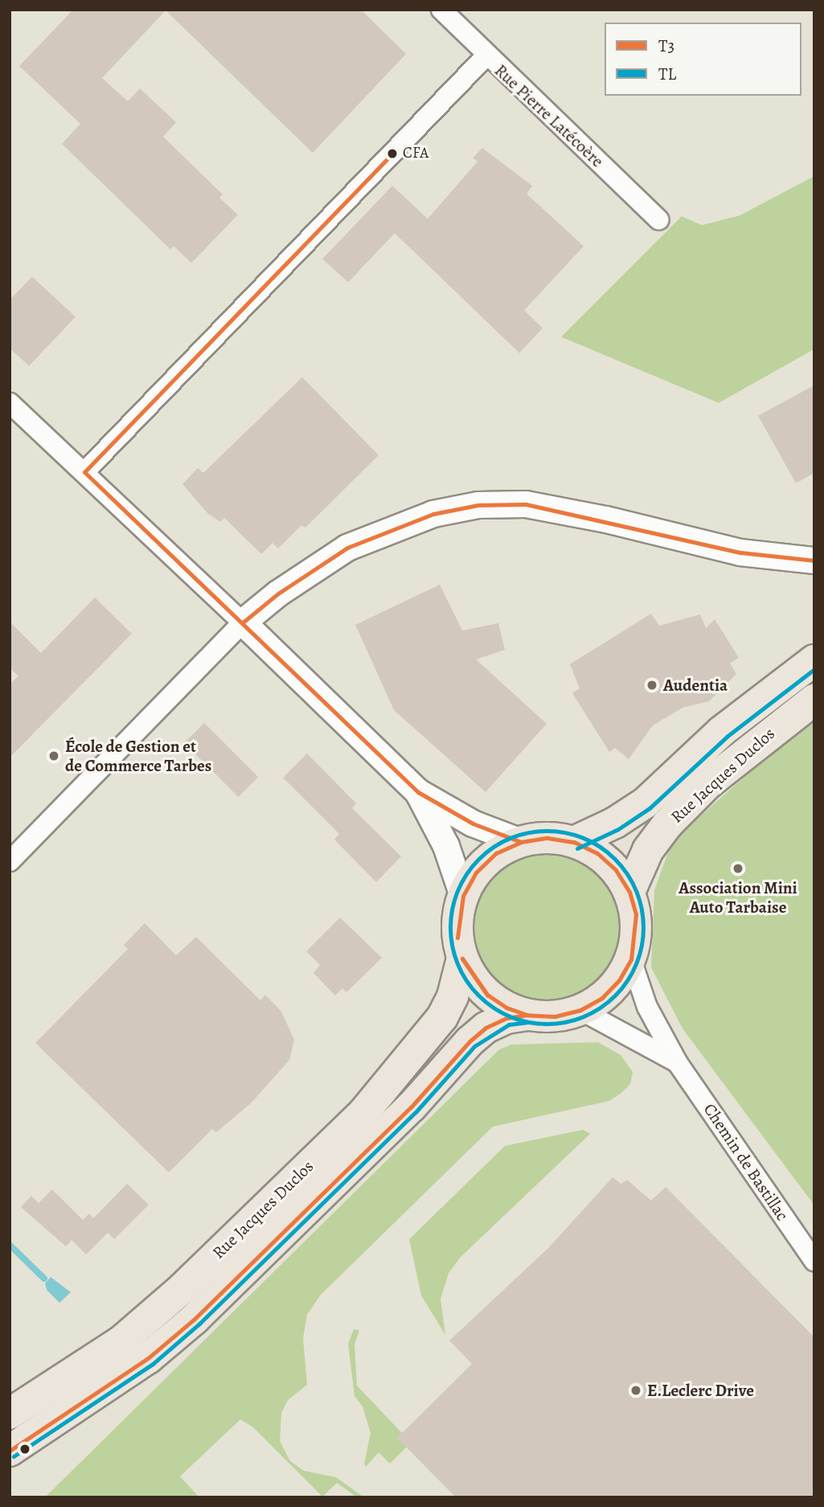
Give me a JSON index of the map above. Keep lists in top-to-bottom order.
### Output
{
  "streets": {
    "main road": ["Rue Jacques Duclos"],
    "street": ["Rue Pierre Latécoère", "Chemin de Bastillac"]
  },
  "crossings": [
    ["Rue Jacques Duclos", "Chemin de Bastillac"]
  ],
  "places": [
    "CFA",
    "Audentia",
    "École de Gestion et de Commerce Tarbes",
    "Association Mini Auto Tarbaise",
    "E.Leclerc Drive"
  ],
  "lines": ["transit line T3", "transit line TL"],
  "legend": ["T3", "TL"]
}
